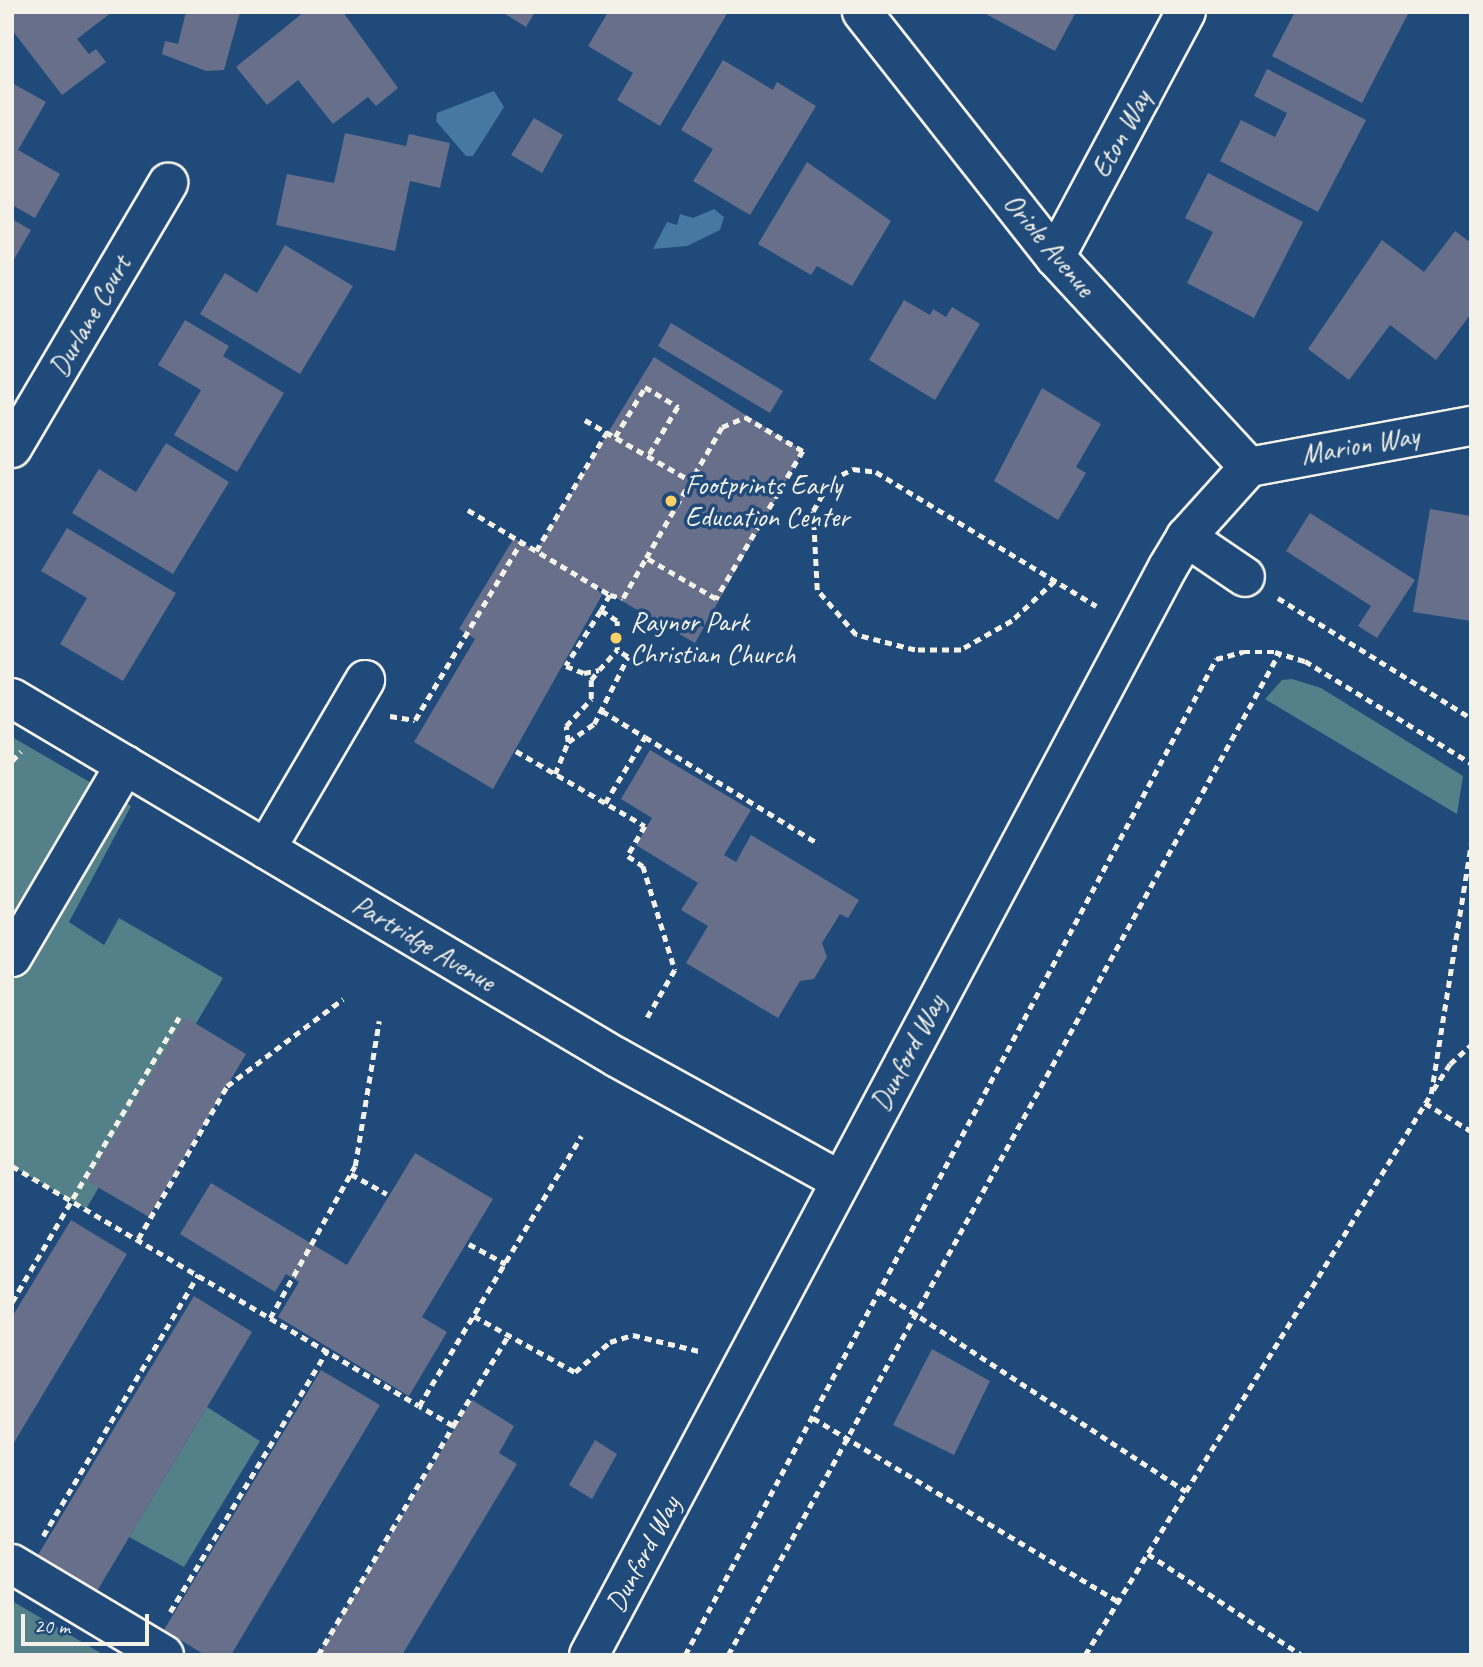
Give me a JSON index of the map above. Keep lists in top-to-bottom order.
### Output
{
  "streets": {
    "street": [
      "Eton Way",
      "Oriole Avenue",
      "Durlane Court",
      "Marion Way",
      "Partridge Avenue",
      "Dunford Way"
    ]
  },
  "crossings": [
    ["Eton Way", "Oriole Avenue"],
    ["Oriole Avenue", "Marion Way"],
    ["Oriole Avenue", "Dunford Way"],
    ["Marion Way", "Dunford Way"],
    ["Partridge Avenue", "Dunford Way"]
  ],
  "places": ["Footprints Early Education Center", "Raynor Park Christian Church"],
  "scale_bar": "20 m"
}
